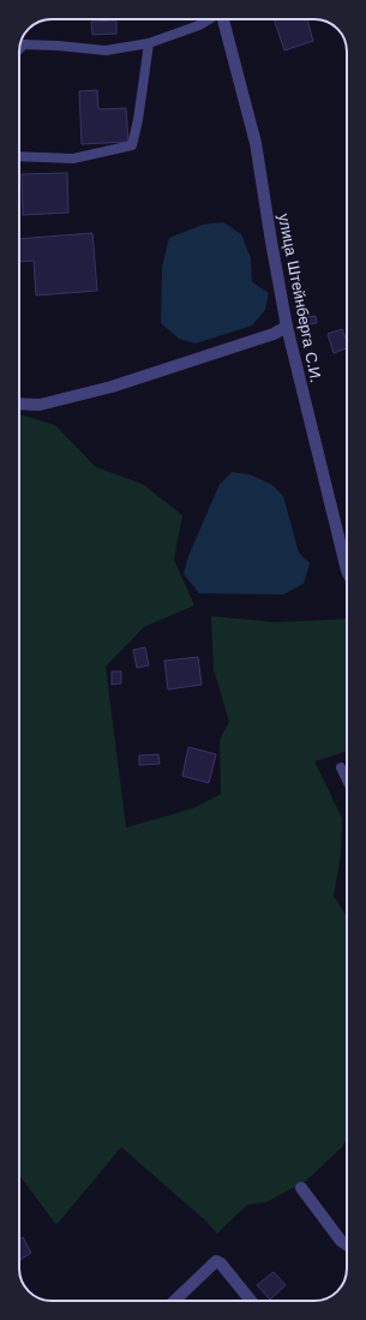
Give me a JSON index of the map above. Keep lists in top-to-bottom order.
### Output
{
  "streets": {
    "street": ["улица Штейнберга С.И."]
  }
}
